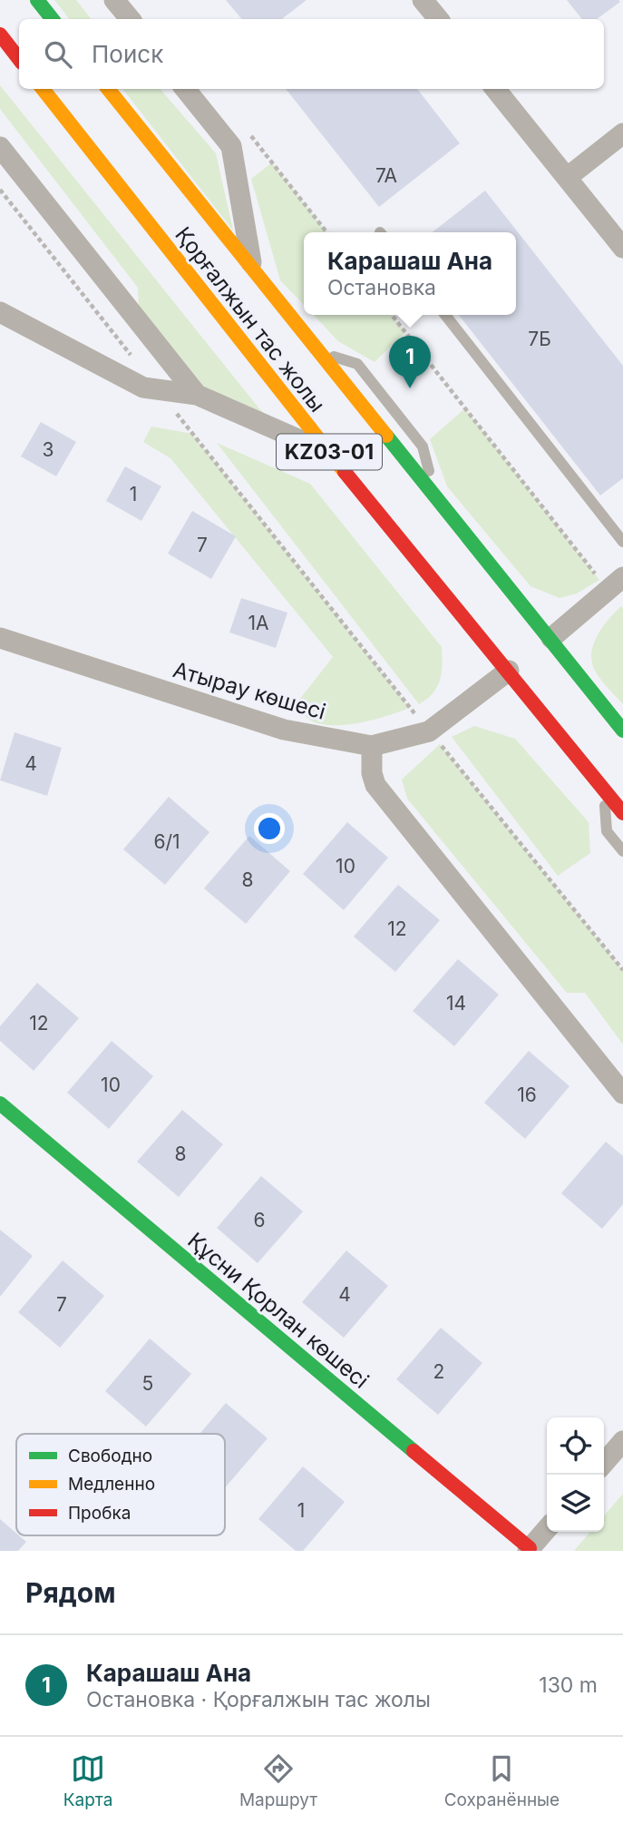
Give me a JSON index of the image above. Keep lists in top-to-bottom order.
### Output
{
  "streets": {
    "main road": ["Қорғалжын тас жолы", "KZ03-01", "Құсни Қорлан көшесі"],
    "street": ["Атырау көшесі"]
  },
  "crossings": [
    ["Қорғалжын тас жолы", "Атырау көшесі"]
  ],
  "house_numbers": [
    "7А",
    "7Б",
    "3",
    "1",
    "7",
    "1А",
    "4",
    "6/1",
    "10",
    "8",
    "12",
    "14",
    "12",
    "10",
    "16",
    "8",
    "6",
    "4",
    "7",
    "2",
    "5",
    "1"
  ],
  "legend": ["Свободно", "Медленно", "Пробка"],
  "page": {
    "search": "Поиск",
    "popup": ["Карашаш Ана", "Остановка"],
    "pins": "1",
    "heading": "Рядом",
    "list": [
      {
        "mark": "1",
        "name": "Карашаш Ана",
        "note": "Остановка · Қорғалжын тас жолы",
        "value": "130 m"
      }
    ],
    "nav": ["Карта", "Маршрут", "Сохранённые"]
  }
}
